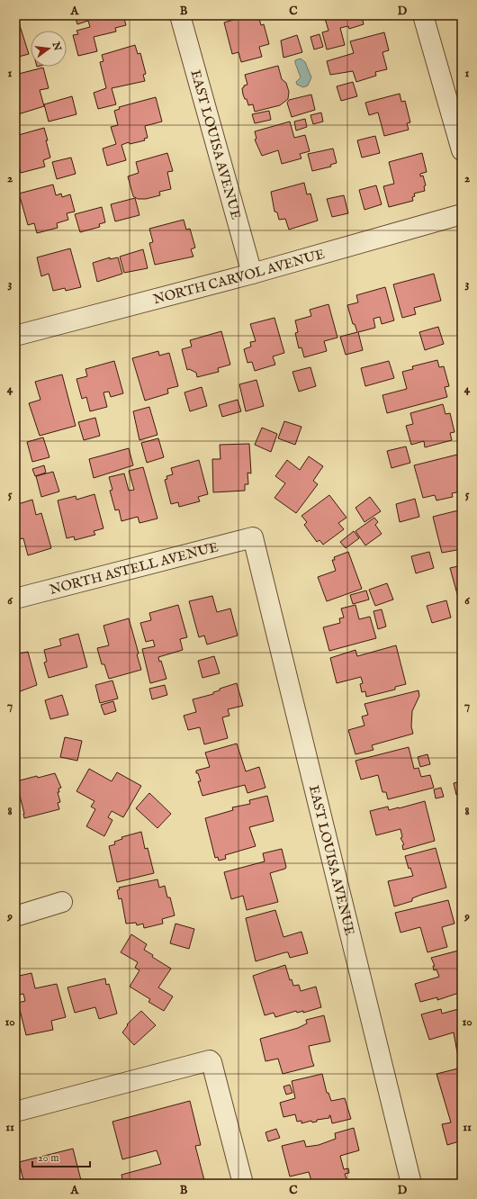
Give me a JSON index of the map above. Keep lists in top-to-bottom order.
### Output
{
  "streets": {
    "street": ["EAST LOUISA AVENUE", "NORTH CARVOL AVENUE", "NORTH ASTELL AVENUE"]
  },
  "crossings": [
    ["EAST LOUISA AVENUE", "NORTH CARVOL AVENUE"],
    ["EAST LOUISA AVENUE", "NORTH ASTELL AVENUE"]
  ],
  "scale_bar": "20 m",
  "north": "right",
  "grid": {
    "columns": [
      "A",
      "B",
      "C",
      "D"
    ],
    "rows": [
      "1",
      "2",
      "3",
      "4",
      "5",
      "6",
      "7",
      "8",
      "9",
      "10",
      "11"
    ]
  }
}
